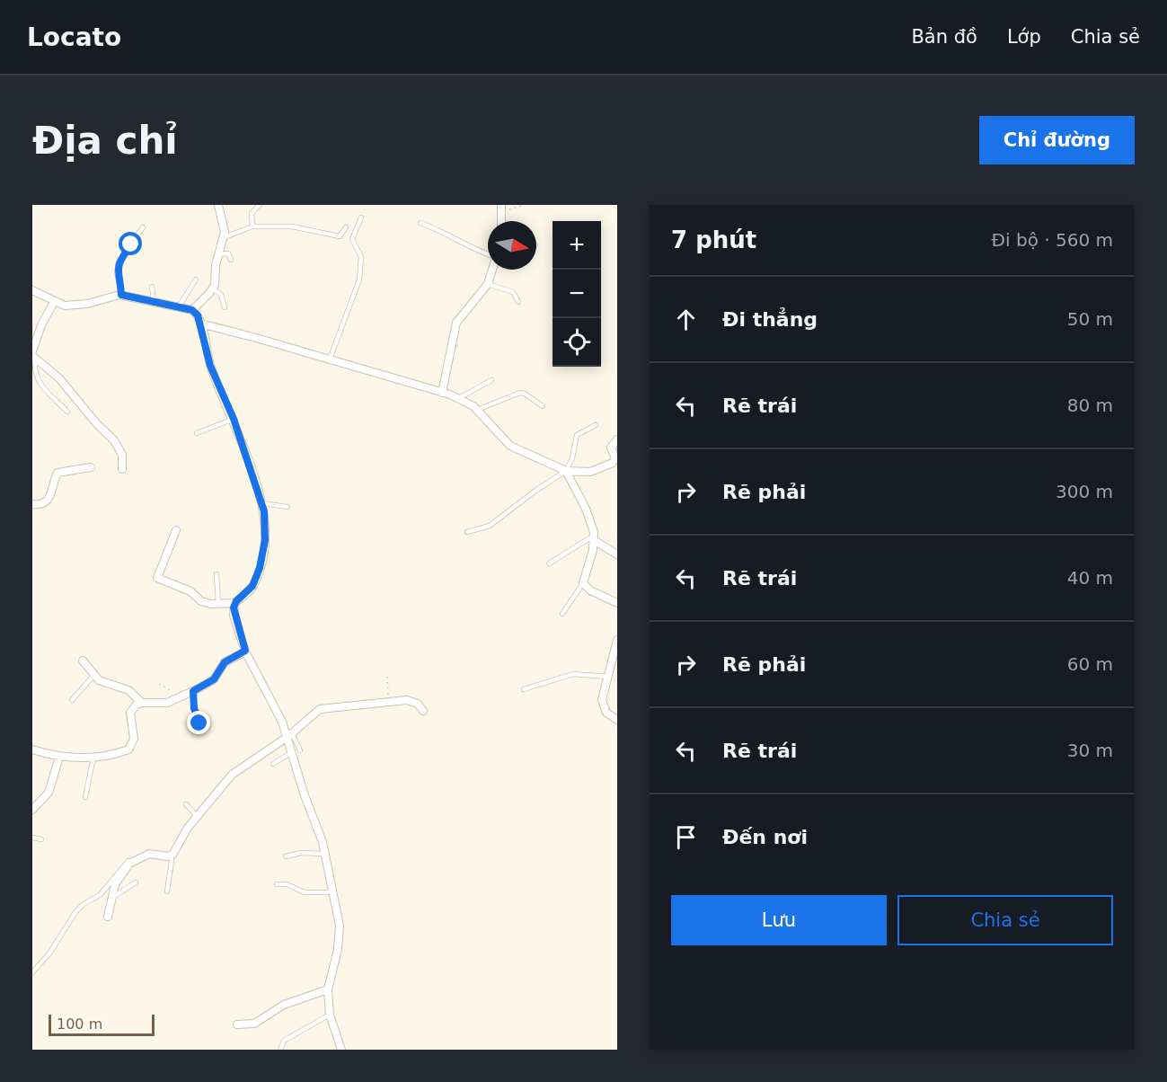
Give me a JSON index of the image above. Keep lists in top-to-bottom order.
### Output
{
  "scale_bar": "100 m",
  "north": "right",
  "page": {
    "header": "Locato",
    "nav": ["Bản đồ", "Lớp", "Chia sẻ"],
    "buttons": [
      "Chỉ đường",
      ["Lưu", "Chia sẻ"]
    ],
    "title": "Địa chỉ",
    "heading": ["7 phút", "Đi bộ · 560 m"],
    "map_buttons": ["+", "−"],
    "list": [
      ["Đi thẳng", "50 m"],
      ["Rẽ trái", "80 m"],
      ["Rẽ phải", "300 m"],
      ["Rẽ trái", "40 m"],
      ["Rẽ phải", "60 m"],
      ["Rẽ trái", "30 m"],
      "Đến nơi"
    ],
    "scale": "100 m"
  }
}
